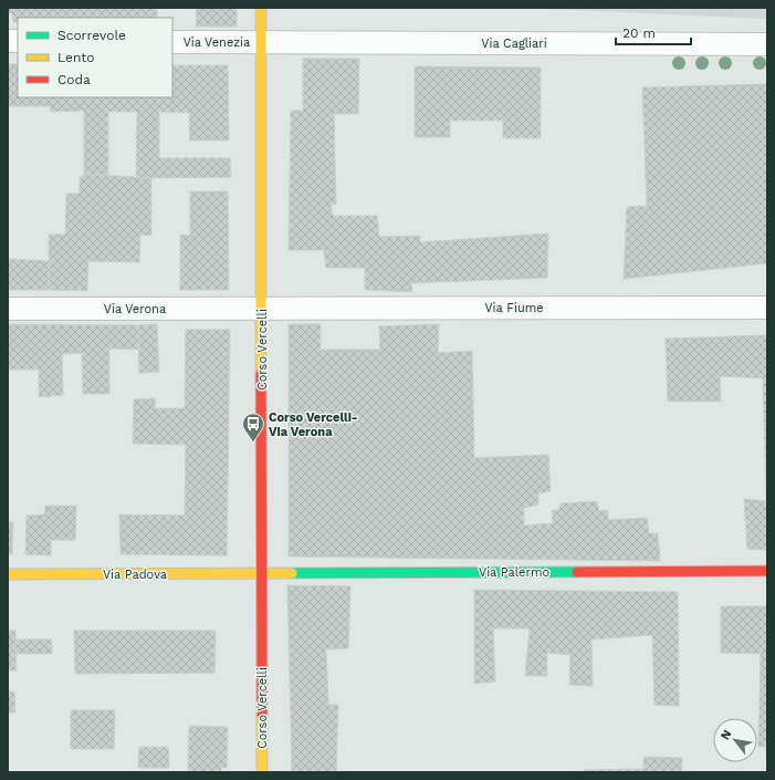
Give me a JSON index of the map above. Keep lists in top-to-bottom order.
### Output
{
  "streets": {
    "main road": ["Corso Vercelli", "Via Palermo", "Via Padova"],
    "street": [
      "Via Venezia",
      "Via Cagliari",
      "Via Fiume",
      "Via Verona"
    ]
  },
  "crossings": [
    ["Via Venezia", "Via Cagliari"],
    ["Via Venezia", "Corso Vercelli"],
    ["Via Cagliari", "Corso Vercelli"],
    ["Via Fiume", "Via Verona"],
    ["Via Fiume", "Corso Vercelli"],
    ["Via Verona", "Corso Vercelli"],
    ["Corso Vercelli", "Via Palermo"],
    ["Corso Vercelli", "Via Padova"],
    ["Via Palermo", "Via Padova"]
  ],
  "places": {
    "bus stop": ["Corso Vercelli- Via Verona"]
  },
  "legend": ["Scorrevole", "Lento", "Coda"],
  "scale_bar": "20 m",
  "north": "top left"
}
